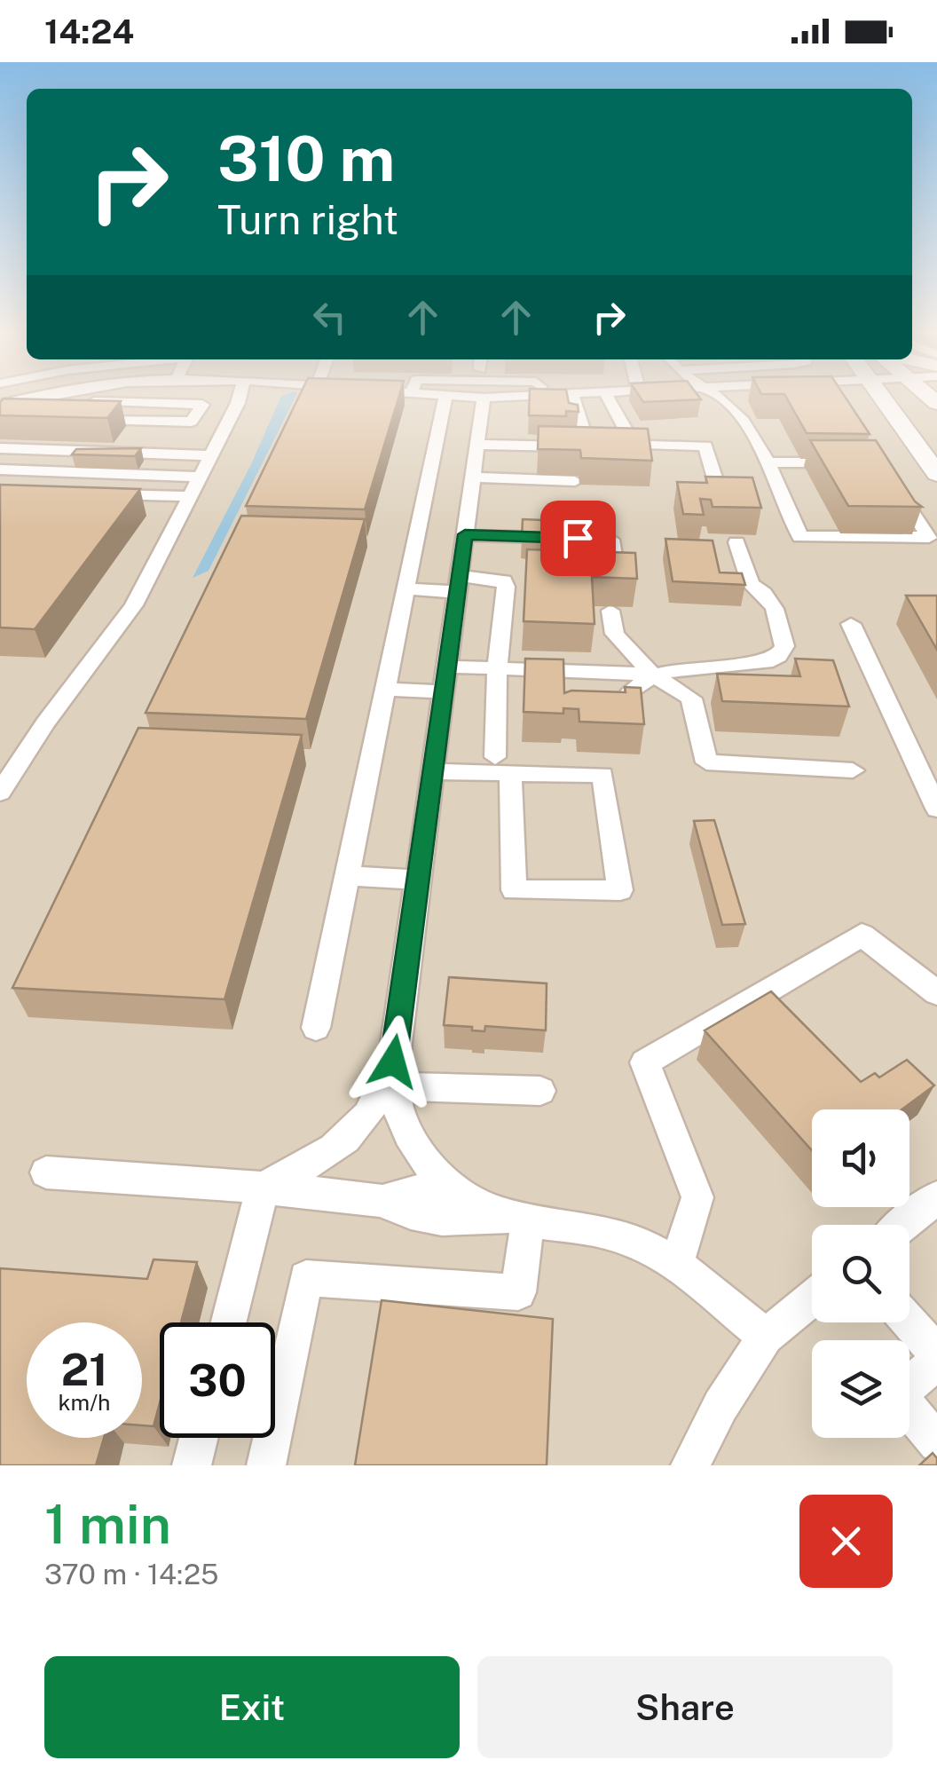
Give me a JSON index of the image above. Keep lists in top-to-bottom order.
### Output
{
  "page": {
    "status": "14:24",
    "turn": ["310 m", "Turn right"],
    "speed": "21 km/h",
    "limit": "30",
    "heading": ["1 min", "370 m · 14:25"],
    "buttons": ["Exit", "Share"]
  }
}
